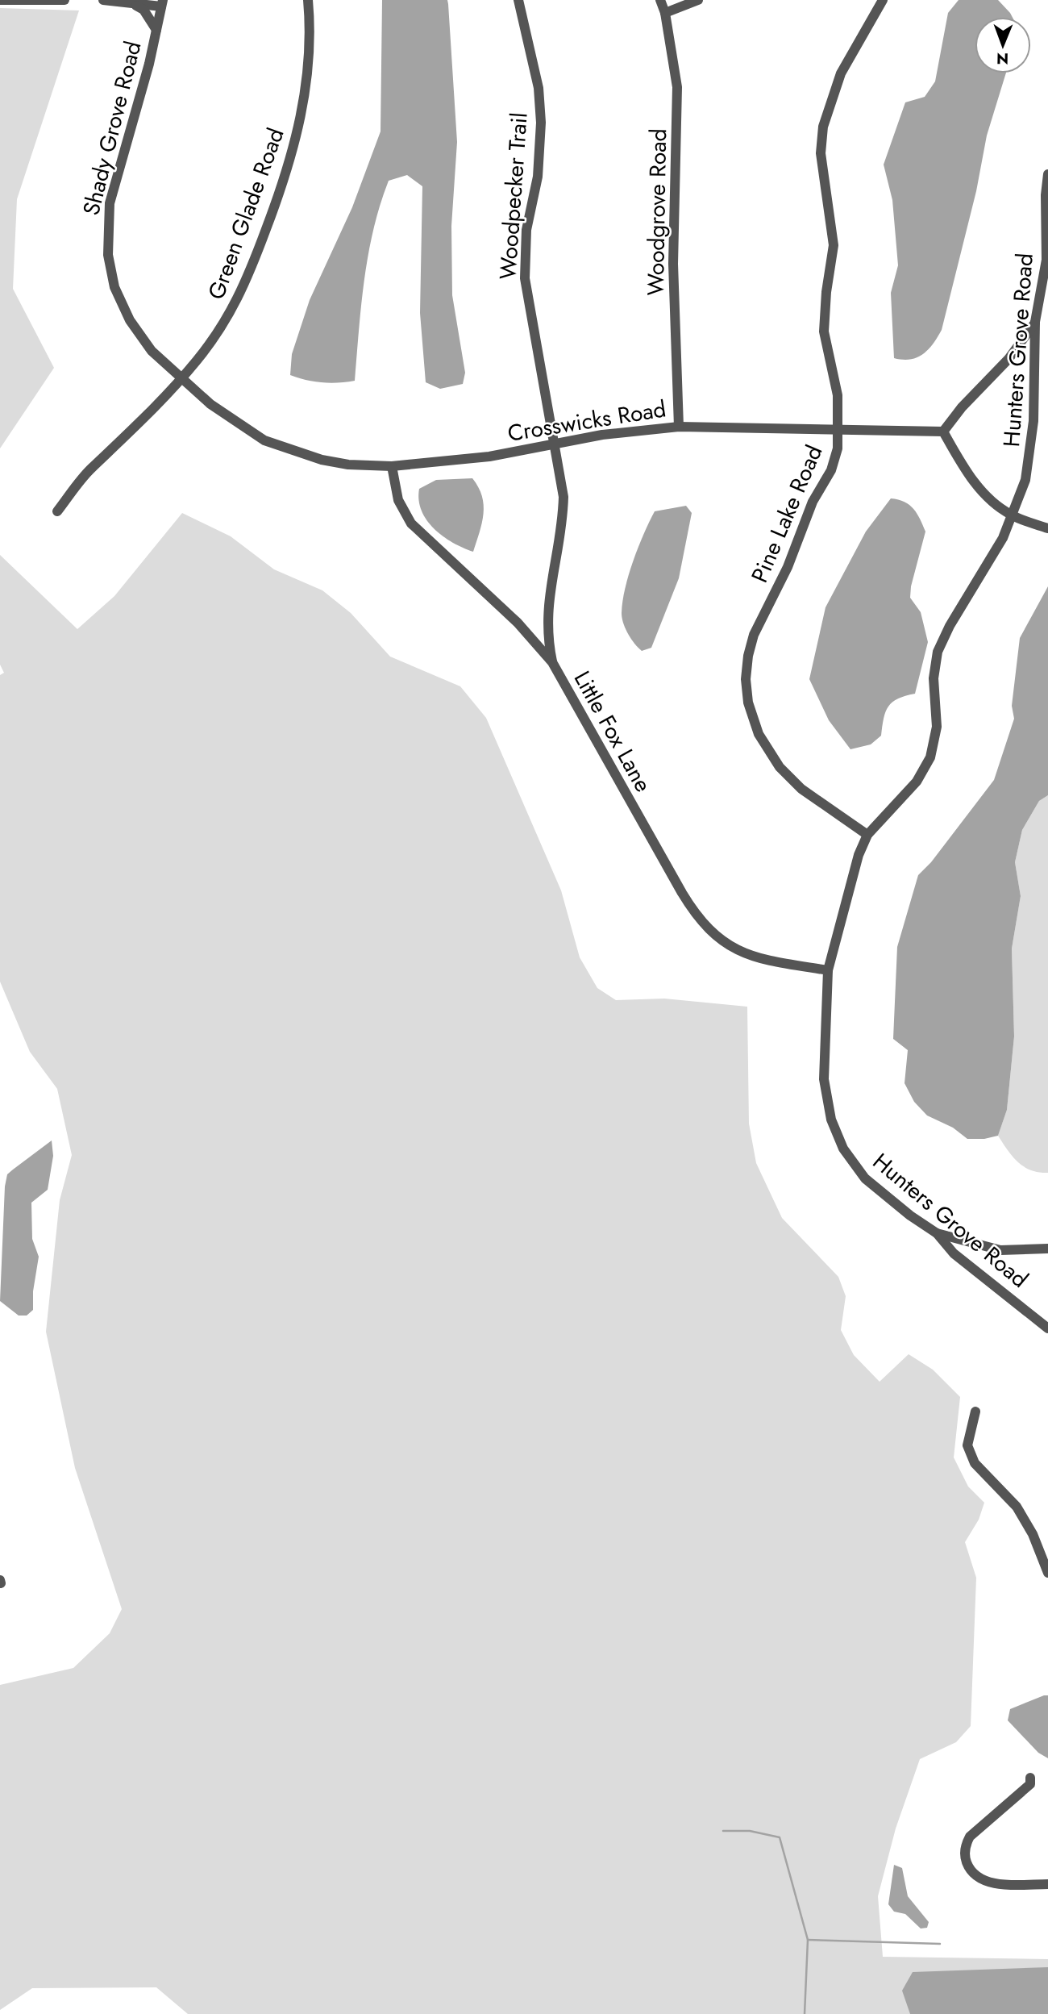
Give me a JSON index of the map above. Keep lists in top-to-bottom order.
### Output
{
  "streets": {
    "street": [
      "Shady Grove Road",
      "Woodpecker Trail",
      "Woodgrove Road",
      "Green Glade Road",
      "Hunters Grove Road",
      "Crosswicks Road",
      "Pine Lake Road",
      "Little Fox Lane"
    ]
  },
  "crossings": [
    ["Shady Grove Road", "Green Glade Road"],
    ["Shady Grove Road", "Crosswicks Road"],
    ["Woodpecker Trail", "Crosswicks Road"],
    ["Woodpecker Trail", "Little Fox Lane"],
    ["Woodgrove Road", "Crosswicks Road"],
    ["Green Glade Road", "Crosswicks Road"],
    ["Hunters Grove Road", "Pine Lake Road"],
    ["Hunters Grove Road", "Little Fox Lane"],
    ["Crosswicks Road", "Pine Lake Road"],
    ["Crosswicks Road", "Little Fox Lane"]
  ],
  "north": "bottom"
}
